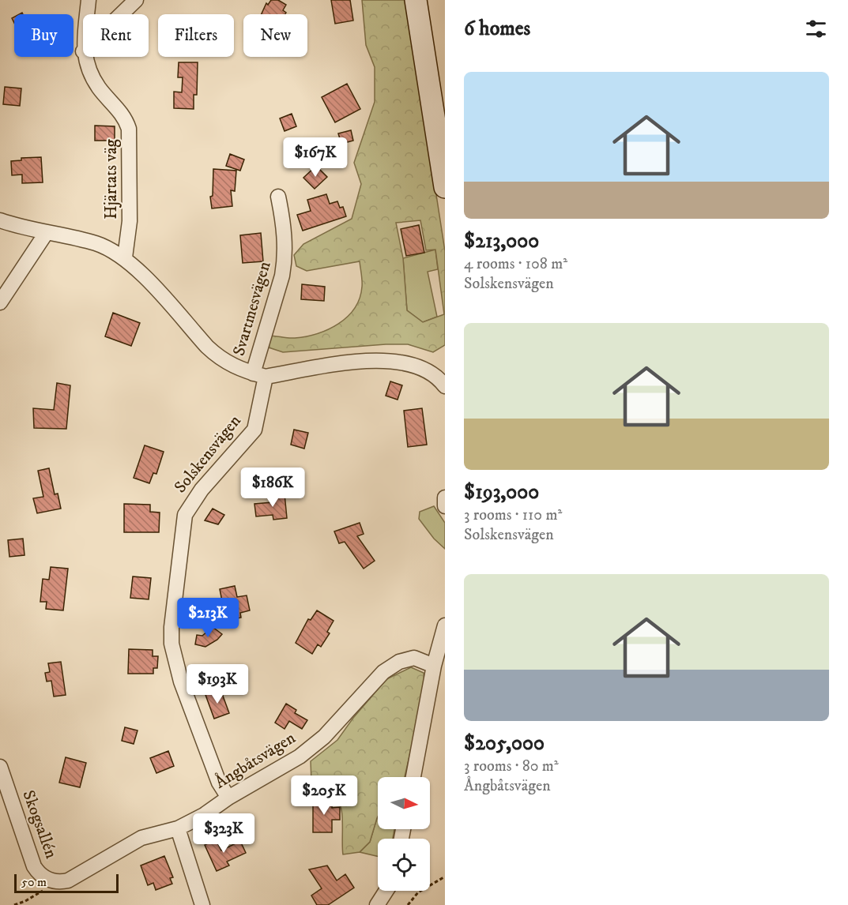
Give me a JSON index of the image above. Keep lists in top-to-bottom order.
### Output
{
  "streets": {
    "street": [
      "Hjärtats väg",
      "Svartmesvägen",
      "Solskensvägen",
      "Ångbåtsvägen",
      "Skogsallén"
    ]
  },
  "crossings": [
    ["Svartmesvägen", "Solskensvägen"],
    ["Solskensvägen", "Ångbåtsvägen"],
    ["Ångbåtsvägen", "Skogsallén"]
  ],
  "scale_bar": "50 m",
  "north": "right",
  "page": {
    "heading": "6 homes",
    "chip": [
      "Buy",
      "Rent",
      "Filters",
      "New"
    ],
    "list": [
      {
        "name": "$213,000",
        "note": "4 rooms · 108 m² · Solskensvägen"
      },
      {
        "name": "$193,000",
        "note": "3 rooms · 110 m² · Solskensvägen"
      },
      {
        "name": "$205,000",
        "note": "3 rooms · 80 m² · Ångbåtsvägen"
      }
    ],
    "price": [
      "$167K",
      "$186K",
      "$213K",
      "$193K",
      "$205K",
      "$323K"
    ],
    "scale": "50 m"
  }
}
